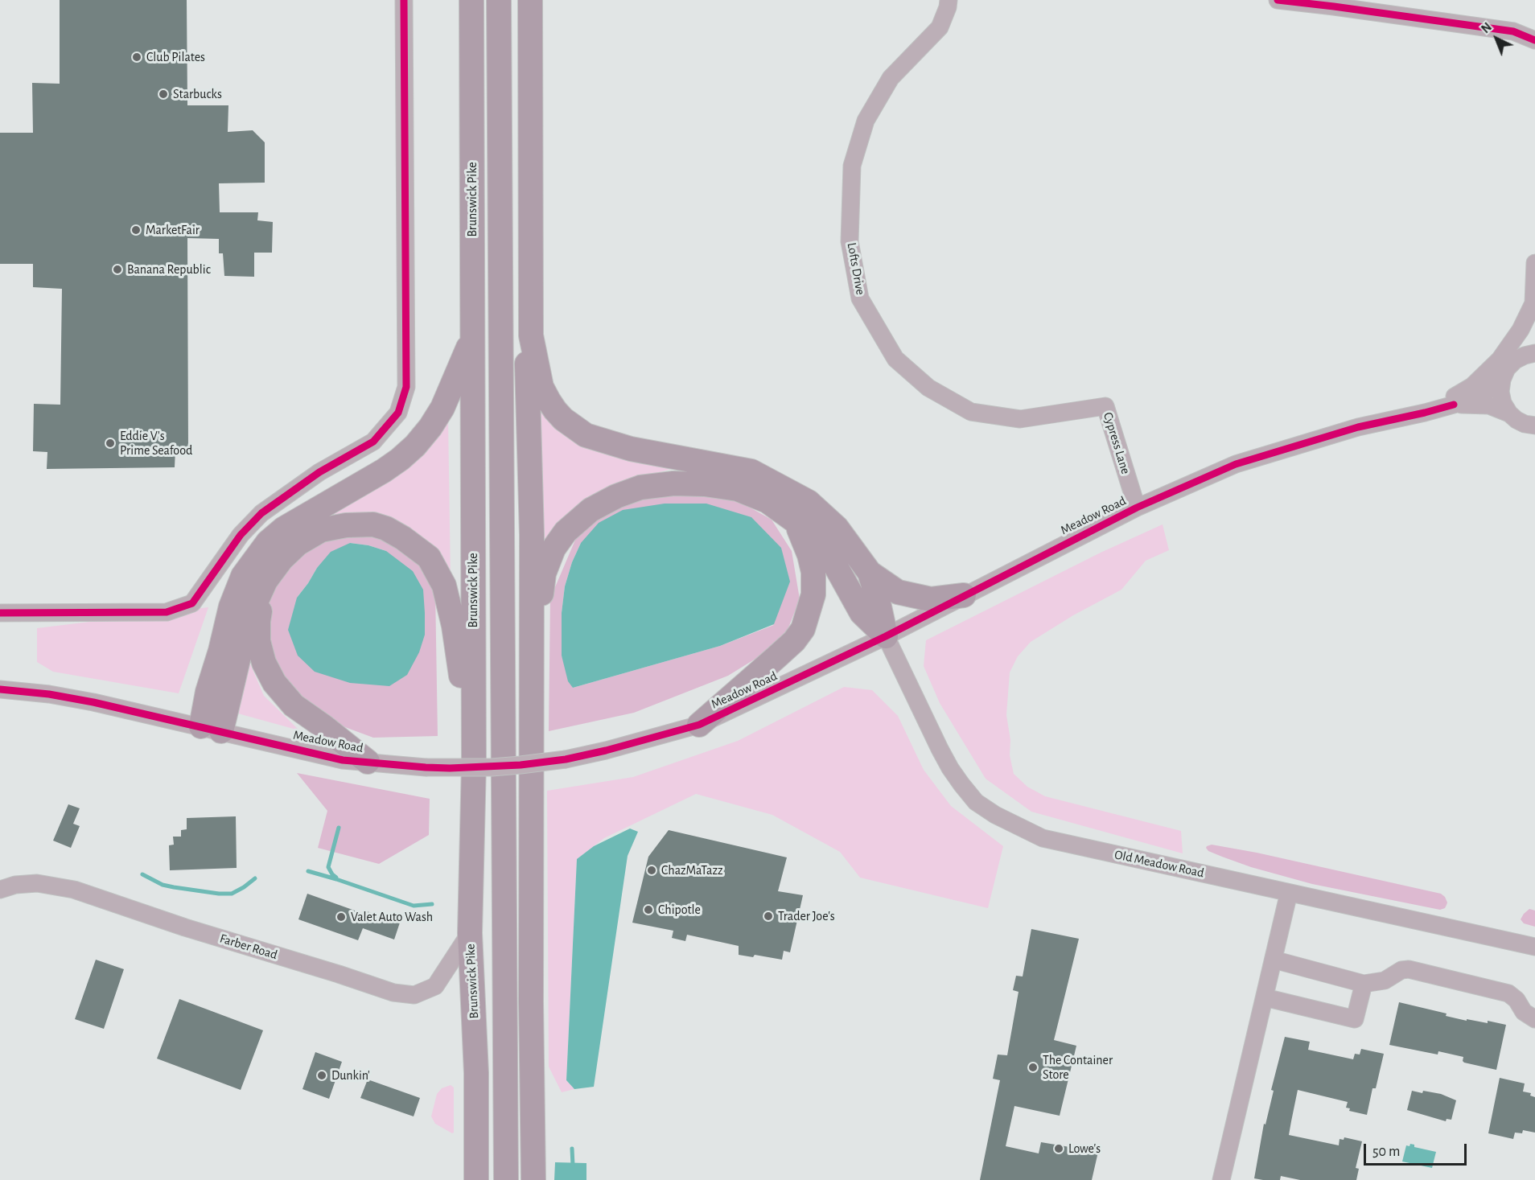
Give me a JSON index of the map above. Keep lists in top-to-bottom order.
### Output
{
  "streets": {
    "highway": ["Brunswick Pike"],
    "street": [
      "Lofts Drive",
      "Cypress Lane",
      "Meadow Road",
      "Old Meadow Road",
      "Farber Road"
    ]
  },
  "crossings": [
    ["Brunswick Pike", "Farber Road"],
    ["Lofts Drive", "Cypress Lane"],
    ["Cypress Lane", "Meadow Road"],
    ["Meadow Road", "Old Meadow Road"]
  ],
  "places": [
    "Club Pilates",
    "Starbucks",
    "MarketFair",
    "Banana Republic",
    "Eddie V's Prime Seafood",
    "ChazMaTazz",
    "Chipotle",
    "Trader Joe's",
    "Valet Auto Wash",
    "The Container Store",
    "Dunkin'",
    "Lowe's"
  ],
  "scale_bar": "50 m",
  "north": "top left"
}
